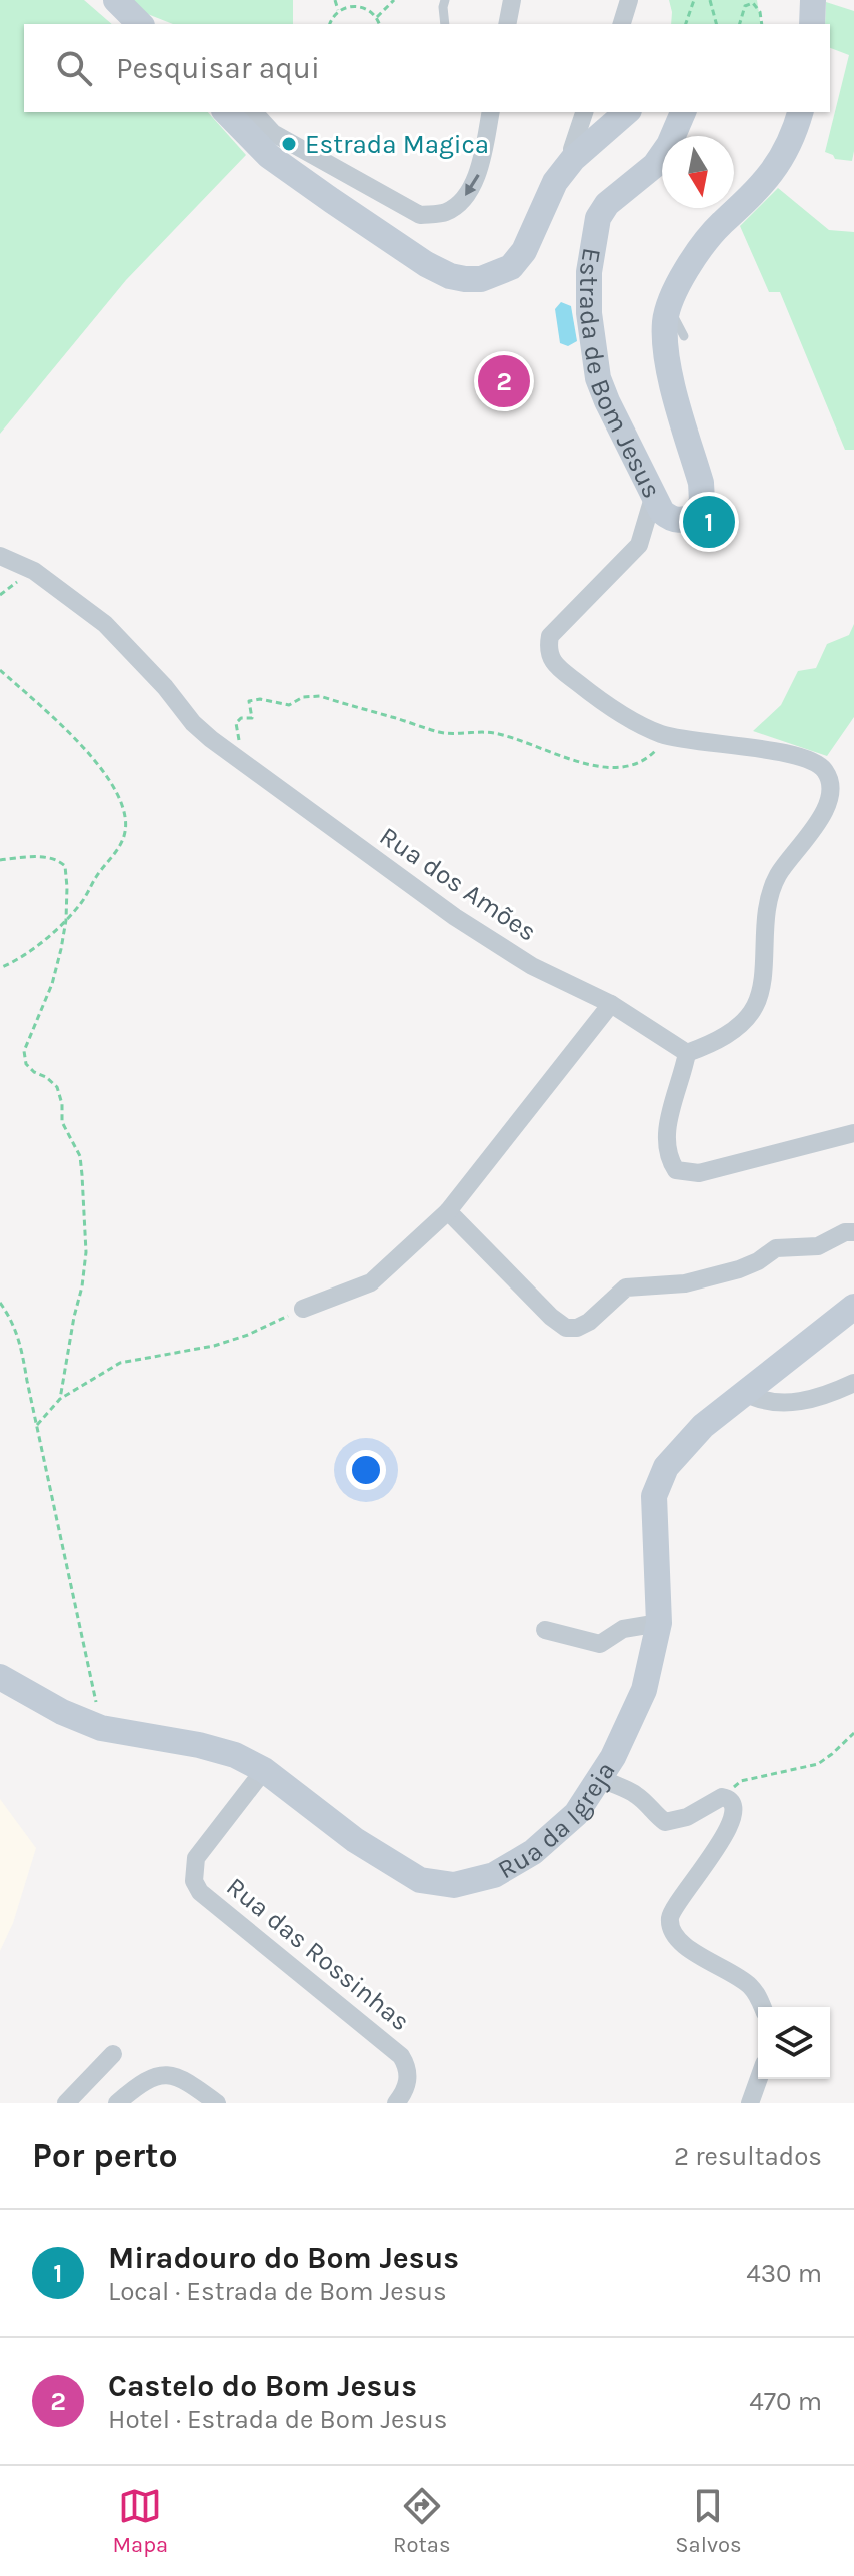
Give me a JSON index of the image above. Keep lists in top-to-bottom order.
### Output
{
  "streets": {
    "main road": ["Estrada de Bom Jesus", "Rua da Igreja"],
    "street": ["Rua dos Amões", "Rua das Rossinhas"]
  },
  "crossings": [
    ["Rua da Igreja", "Rua das Rossinhas"]
  ],
  "places": ["Estrada Magica"],
  "north": "bottom",
  "page": {
    "search": "Pesquisar aqui",
    "pins": ["2", "1"],
    "heading": ["Por perto", "2 resultados"],
    "list": [
      {
        "mark": "1",
        "name": "Miradouro do Bom Jesus",
        "note": "Local · Estrada de Bom Jesus",
        "value": "430 m"
      },
      {
        "mark": "2",
        "name": "Castelo do Bom Jesus",
        "note": "Hotel · Estrada de Bom Jesus",
        "value": "470 m"
      }
    ],
    "nav": ["Mapa", "Rotas", "Salvos"]
  }
}
